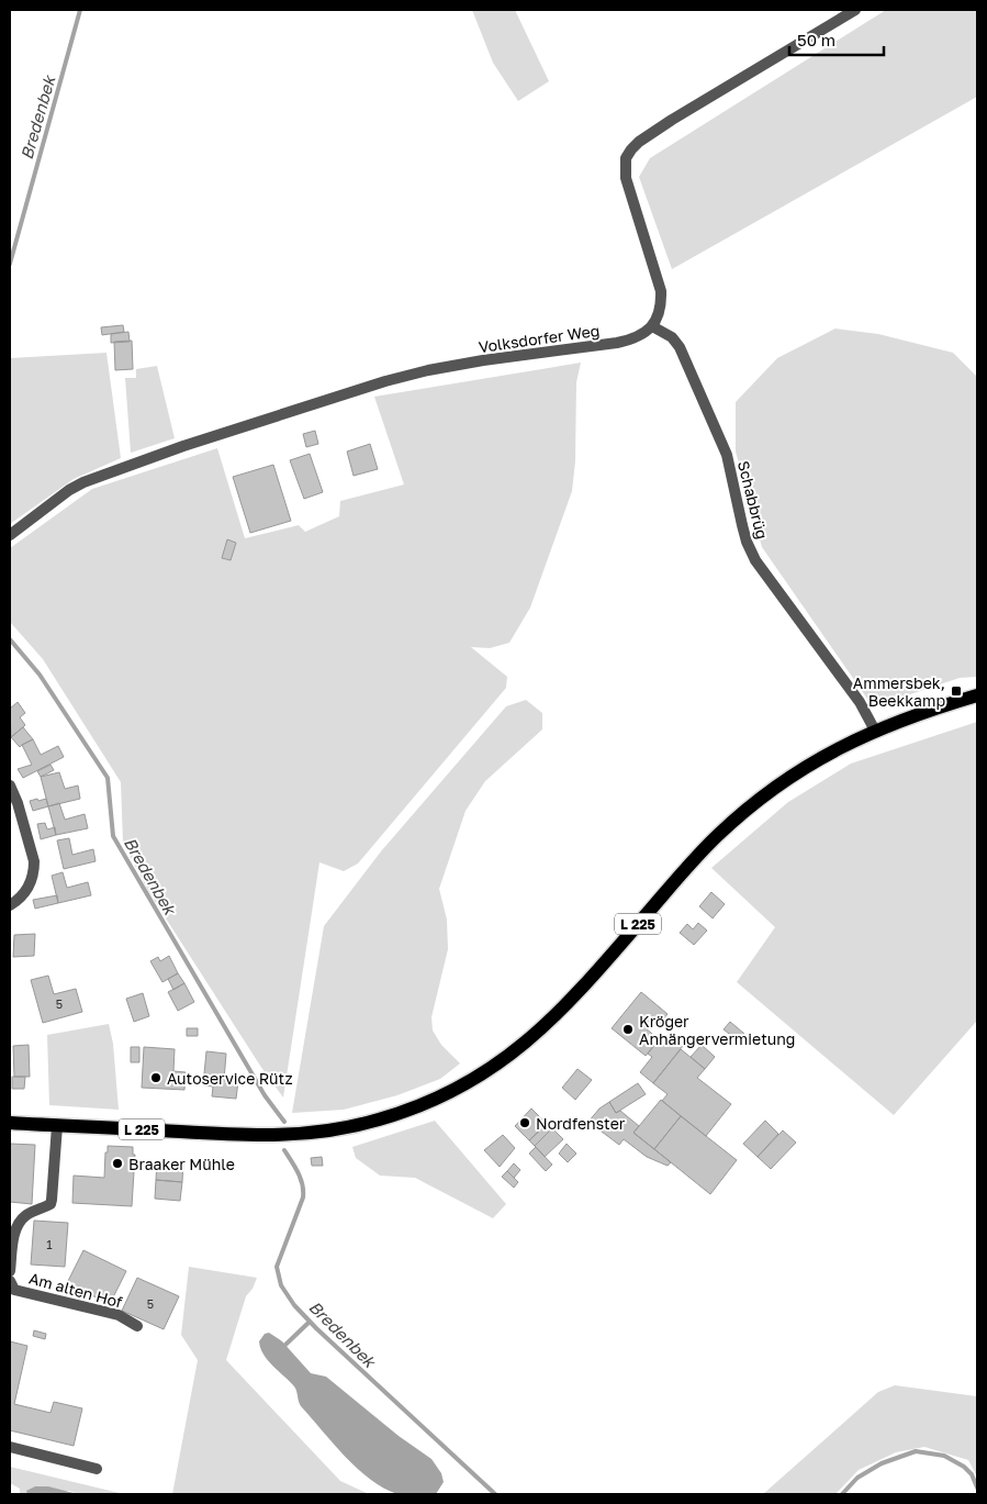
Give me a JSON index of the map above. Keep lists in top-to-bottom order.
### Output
{
  "streets": {
    "main road": ["L 225"],
    "street": ["Volksdorfer Weg", "Schabbrüg", "Am alten Hof"]
  },
  "crossings": [
    ["Volksdorfer Weg", "Schabbrüg"],
    ["Schabbrüg", "L 225"],
    ["L 225", "Am alten Hof"]
  ],
  "water": ["Bredenbek"],
  "places": {
    "transit": ["Ammersbek, Beekkamp"],
    "other": [
      "Kröger Anhängervermietung",
      "Autoservice Rütz",
      "Nordfenster",
      "Braaker Mühle"
    ]
  },
  "house_numbers": ["5", "1", "5"],
  "scale_bar": "50 m"
}
